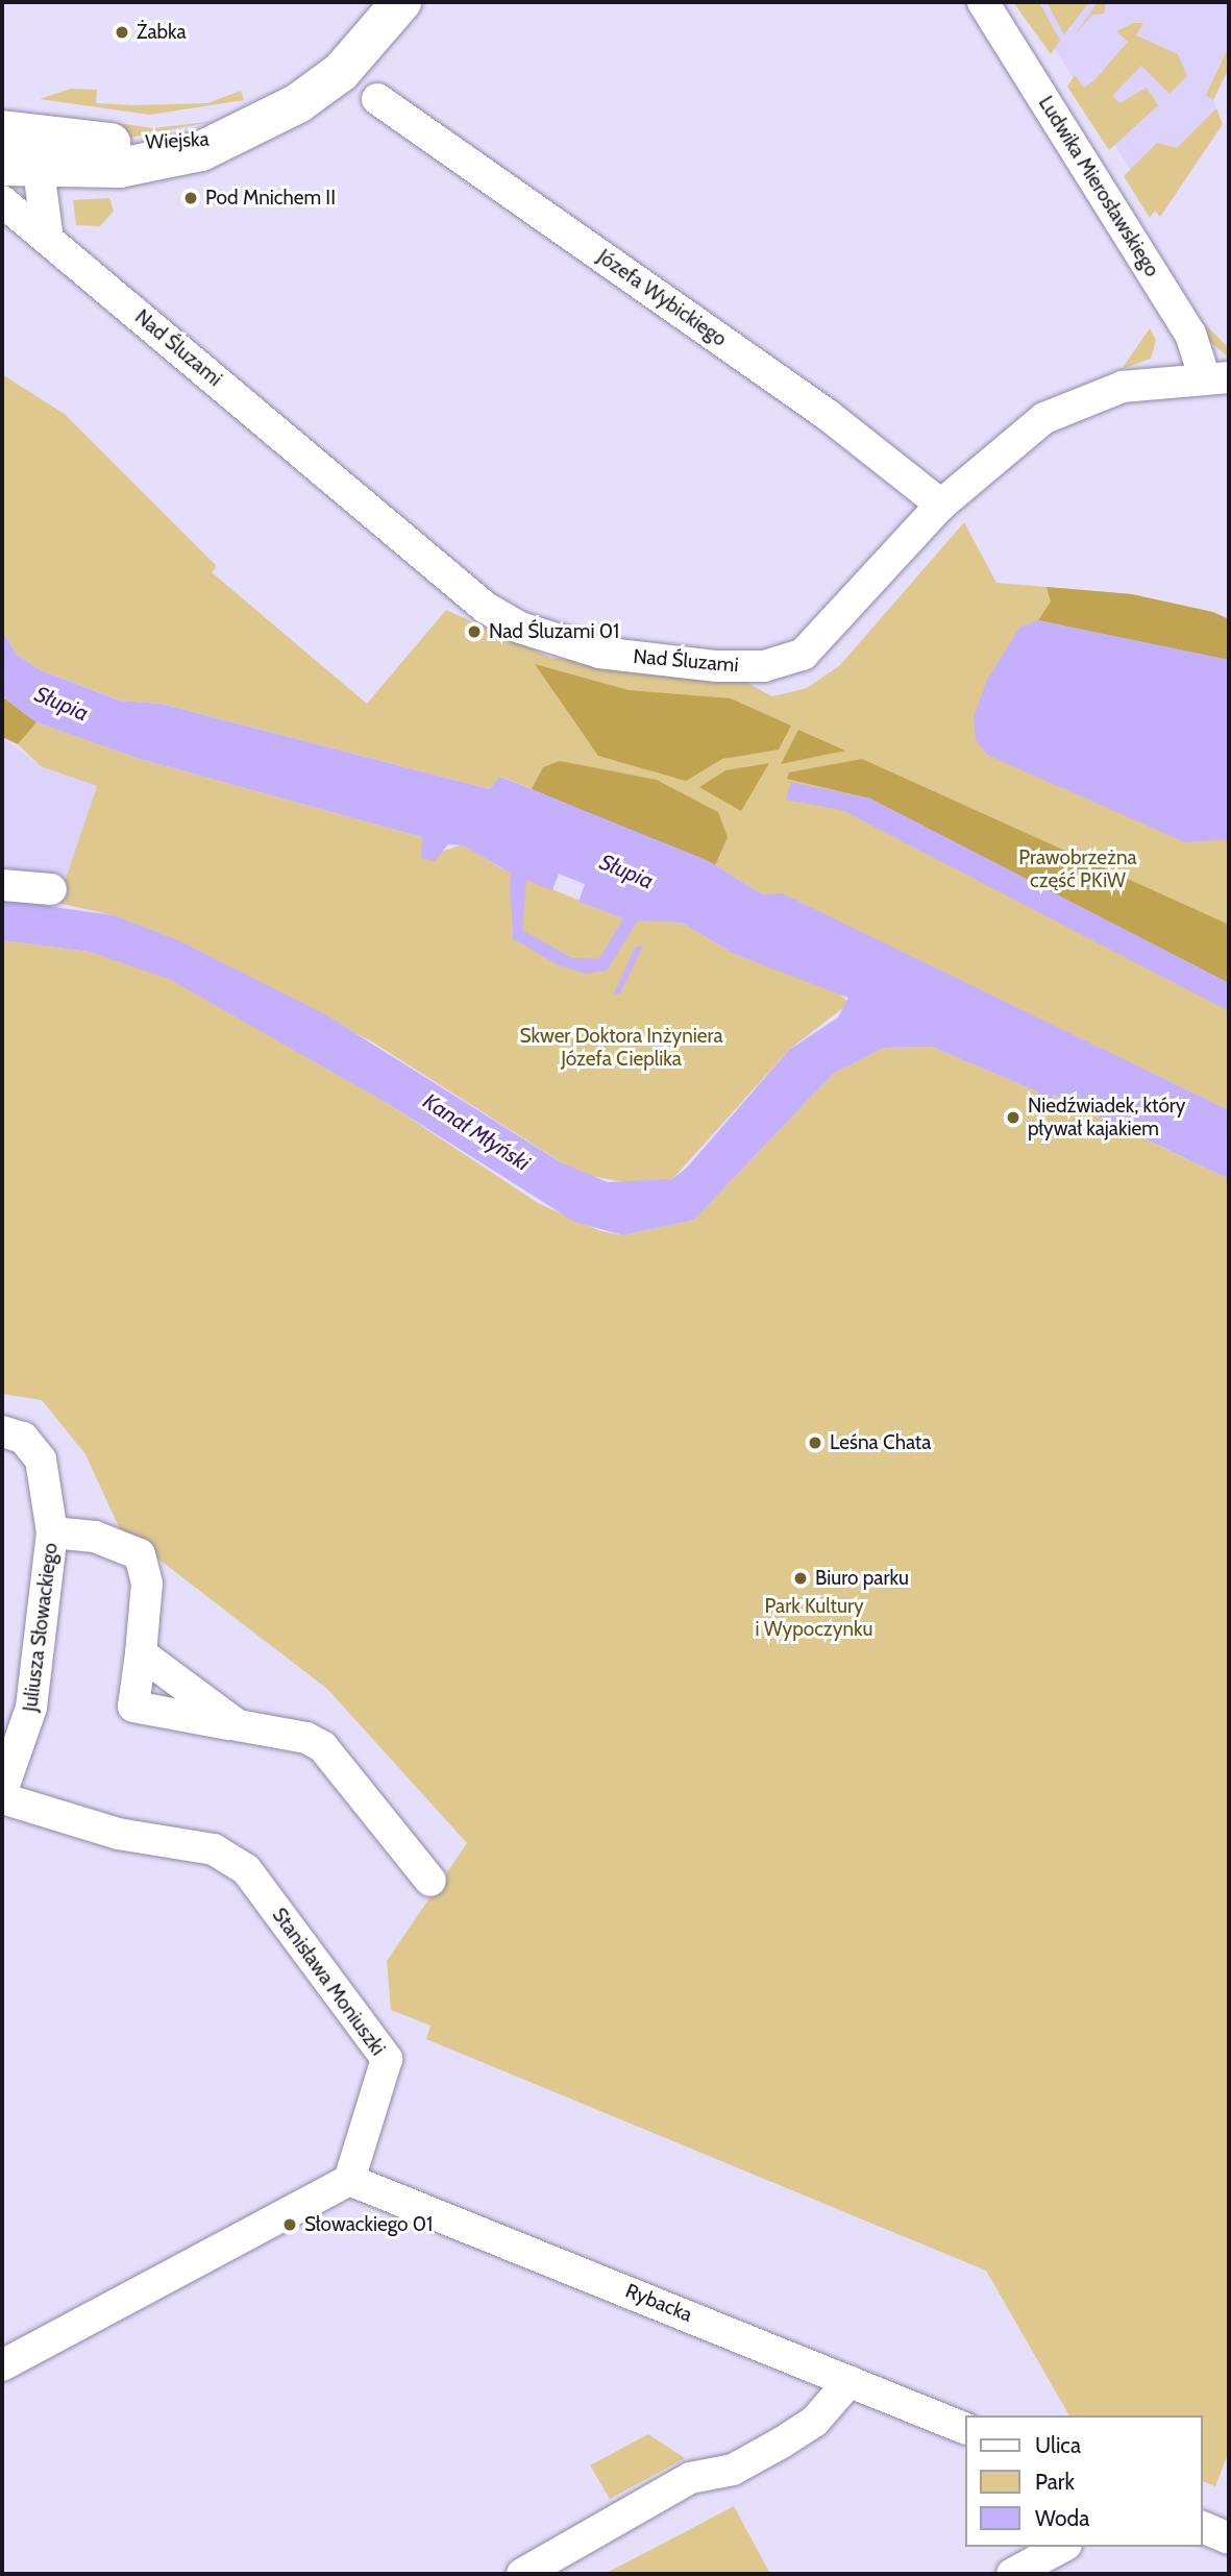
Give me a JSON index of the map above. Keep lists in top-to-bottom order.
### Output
{
  "streets": {
    "main road": ["Wiejska"],
    "street": [
      "Ludwika Mierosławskiego",
      "Józefa Wybickiego",
      "Nad Śluzami",
      "Juliusza Słowackiego",
      "Stanisława Moniuszki",
      "Rybacka"
    ]
  },
  "crossings": [
    ["Ludwika Mierosławskiego", "Nad Śluzami"],
    ["Józefa Wybickiego", "Nad Śluzami"],
    ["Stanisława Moniuszki", "Rybacka"]
  ],
  "water": ["Słupia", "Kanał Młyński"],
  "parks": ["Prawobrzeżna część PKiW", "Skwer Doktora Inżyniera Józefa Cieplika", "Park Kultury i Wypoczynku"],
  "places": [
    "Żabka",
    "Pod Mnichem II",
    "Nad Śluzami 01",
    "Niedźwiadek, który pływał kajakiem",
    "Leśna Chata",
    "Biuro parku",
    "Słowackiego 01"
  ],
  "legend": ["Ulica", "Park", "Woda"]
}
